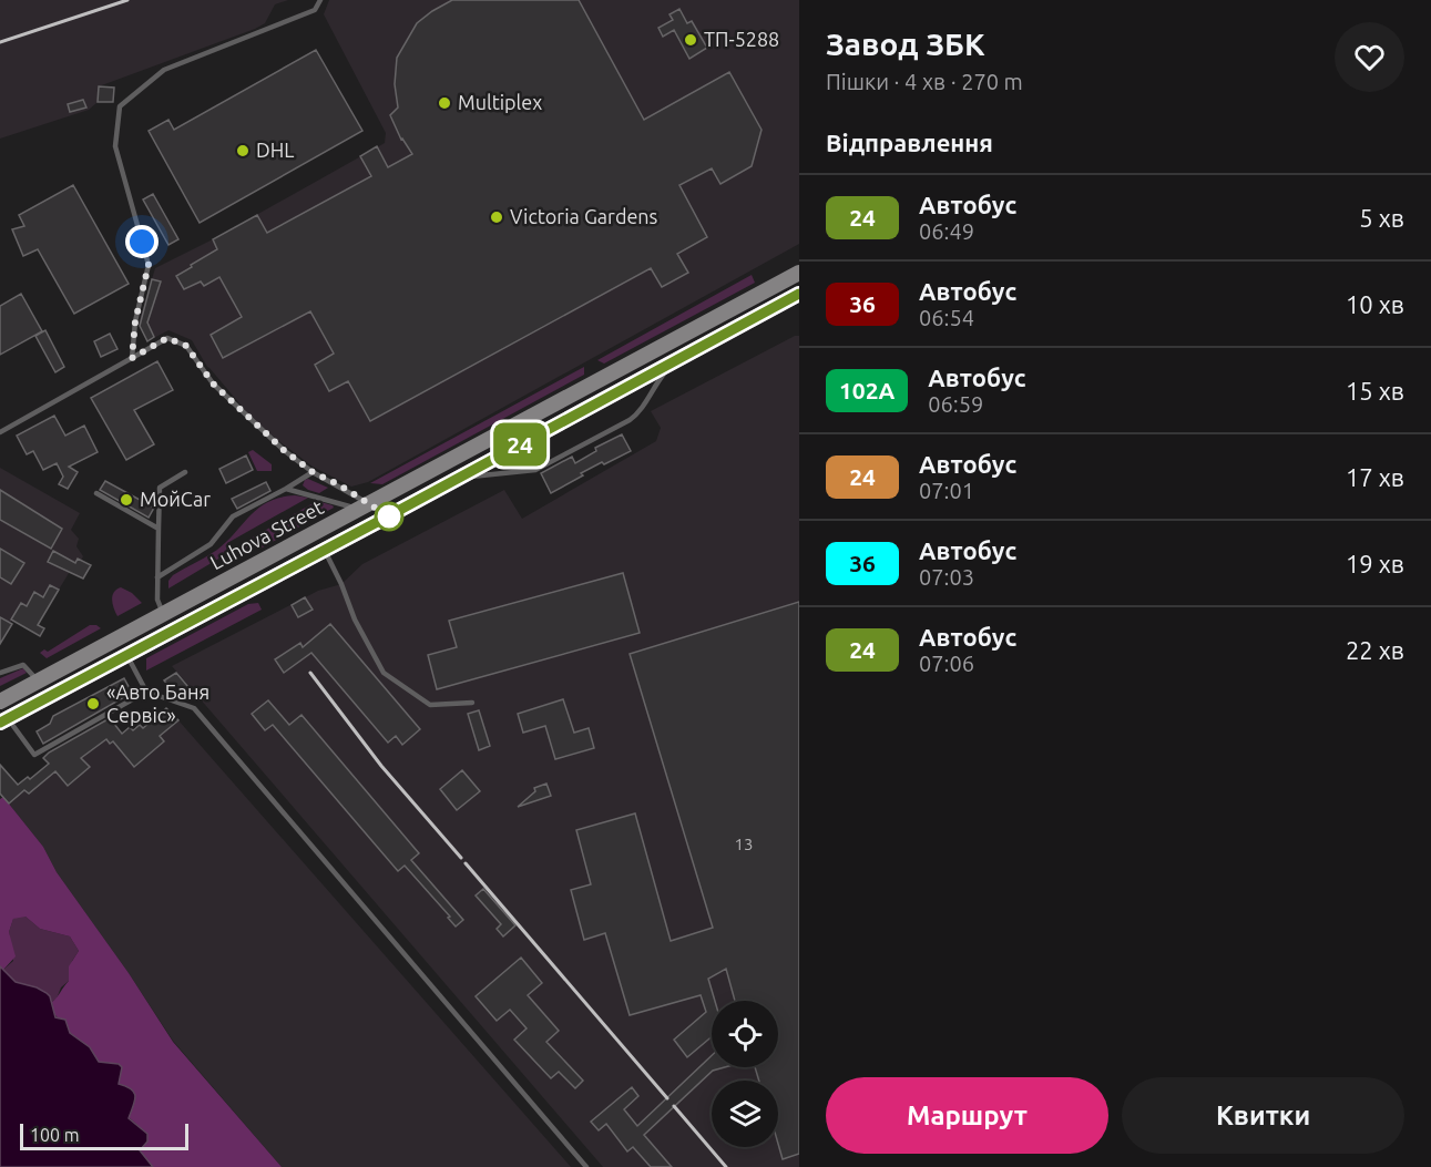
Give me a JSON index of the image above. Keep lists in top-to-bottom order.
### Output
{
  "streets": {
    "main road": ["Luhova Street"]
  },
  "places": [
    "ТП-5288",
    "Multiplex",
    "DHL",
    "Victoria Gardens",
    "МойCar",
    "«Авто Баня Сервіс»"
  ],
  "lines": ["bus line 24"],
  "house_numbers": ["13"],
  "scale_bar": "100 m",
  "page": {
    "on_map": "24",
    "heading": [
      ["Завод ЗБК", "Пішки · 4 хв · 270 m"],
      "Відправлення"
    ],
    "list": [
      {
        "mark": "24",
        "name": "Автобус",
        "note": "06:49",
        "value": "5 хв"
      },
      {
        "mark": "36",
        "name": "Автобус",
        "note": "06:54",
        "value": "10 хв"
      },
      {
        "mark": "102А",
        "name": "Автобус",
        "note": "06:59",
        "value": "15 хв"
      },
      {
        "mark": "24",
        "name": "Автобус",
        "note": "07:01",
        "value": "17 хв"
      },
      {
        "mark": "36",
        "name": "Автобус",
        "note": "07:03",
        "value": "19 хв"
      },
      {
        "mark": "24",
        "name": "Автобус",
        "note": "07:06",
        "value": "22 хв"
      }
    ],
    "buttons": ["Маршрут", "Квитки"],
    "scale": "100 m"
  }
}
